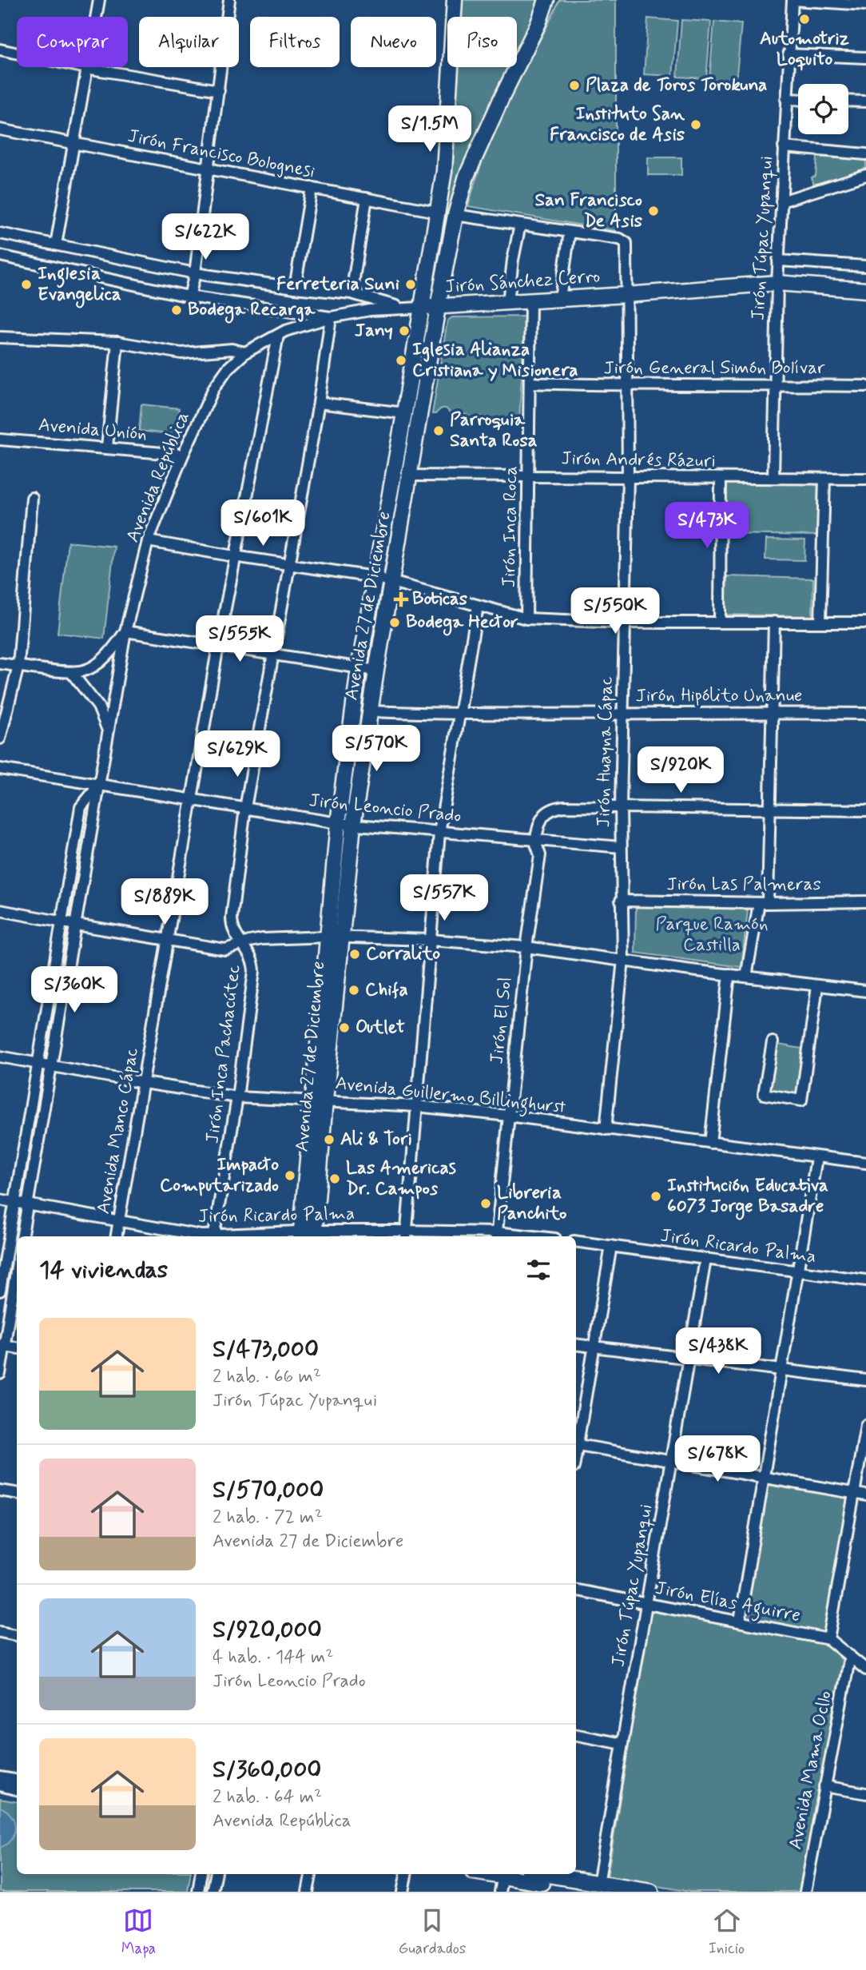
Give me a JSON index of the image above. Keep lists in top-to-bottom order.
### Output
{
  "streets": {
    "street": [
      "Jirón Francisco Bolognesi",
      "Jirón Túpac Yupanqui",
      "Jirón Sánchez Cerro",
      "Jirón General Simón Bolívar",
      "Avenida Unión",
      "Jirón Andrés Rázuri",
      "Avenida República",
      "Jirón Inca Roca",
      "Avenida 27 de Diciembre",
      "Jirón Hipólito Unanue",
      "Jirón Huayna Cápac",
      "Jirón Leoncio Prado",
      "Jirón Las Palmeras",
      "Jirón El Sol",
      "Jirón Inca Pachacútec",
      "Avenida Guillermo Billinghurst",
      "Avenida Manco Cápac",
      "Jirón Ricardo Palma",
      "Jirón Elías Aguirre",
      "Avenida Mama Ocllo"
    ]
  },
  "crossings": [
    ["Jirón Francisco Bolognesi", "Avenida 27 de Diciembre"],
    ["Jirón Túpac Yupanqui", "Jirón Sánchez Cerro"],
    ["Jirón Túpac Yupanqui", "Jirón General Simón Bolívar"],
    ["Jirón Túpac Yupanqui", "Jirón Andrés Rázuri"],
    ["Jirón Túpac Yupanqui", "Jirón Ricardo Palma"],
    ["Jirón Túpac Yupanqui", "Jirón Elías Aguirre"],
    ["Jirón Sánchez Cerro", "Jirón Inca Roca"],
    ["Jirón Sánchez Cerro", "Avenida 27 de Diciembre"],
    ["Jirón Sánchez Cerro", "Jirón Huayna Cápac"],
    ["Jirón General Simón Bolívar", "Jirón Inca Roca"],
    ["Jirón General Simón Bolívar", "Jirón Huayna Cápac"],
    ["Avenida Unión", "Avenida República"],
    ["Jirón Andrés Rázuri", "Jirón Inca Roca"],
    ["Jirón Andrés Rázuri", "Avenida 27 de Diciembre"],
    ["Jirón Andrés Rázuri", "Jirón Huayna Cápac"],
    ["Avenida República", "Jirón Leoncio Prado"],
    ["Avenida República", "Jirón Inca Pachacútec"],
    ["Avenida República", "Avenida Guillermo Billinghurst"],
    ["Avenida República", "Avenida Manco Cápac"],
    ["Avenida República", "Jirón Ricardo Palma"],
    ["Avenida 27 de Diciembre", "Jirón Hipólito Unanue"],
    ["Avenida 27 de Diciembre", "Jirón Leoncio Prado"],
    ["Avenida 27 de Diciembre", "Avenida Guillermo Billinghurst"],
    ["Avenida 27 de Diciembre", "Jirón Ricardo Palma"],
    ["Jirón Hipólito Unanue", "Jirón Huayna Cápac"],
    ["Jirón Huayna Cápac", "Jirón Leoncio Prado"],
    ["Jirón Huayna Cápac", "Jirón Las Palmeras"],
    ["Jirón Huayna Cápac", "Avenida Guillermo Billinghurst"],
    ["Jirón Leoncio Prado", "Jirón El Sol"],
    ["Jirón Leoncio Prado", "Jirón Inca Pachacútec"],
    ["Jirón Leoncio Prado", "Avenida Manco Cápac"],
    ["Jirón El Sol", "Avenida Guillermo Billinghurst"],
    ["Jirón El Sol", "Jirón Ricardo Palma"],
    ["Jirón Inca Pachacútec", "Avenida Guillermo Billinghurst"],
    ["Avenida Guillermo Billinghurst", "Avenida Manco Cápac"],
    ["Avenida Manco Cápac", "Jirón Ricardo Palma"],
    ["Jirón Elías Aguirre", "Avenida Mama Ocllo"]
  ],
  "parks": ["Parque Ramón Castilla"],
  "places": {
    "other": [
      "Automotriz Loquito",
      "Plaza de Toros Torokuna",
      "Instituto San Francisco de Asis",
      "San Francisco De Asis",
      "Inglesia Evangelica",
      "Ferreteria Suni",
      "Bodega Recarga",
      "Jany",
      "Iglesia Alianza Cristiana y Misionera",
      "Parroquia Santa Rosa",
      "Bodega Hector",
      "Corralito",
      "Chifa",
      "Outlet",
      "Ali & Tori",
      "Impacto Computarizado",
      "Las Americas Dr. Campos",
      "Institución Educativa 6073 Jorge Basadre",
      "Libreria Panchito"
    ],
    "health": ["Boticas"]
  },
  "page": {
    "chip": [
      "Comprar",
      "Alquilar",
      "Filtros",
      "Nuevo",
      "Piso"
    ],
    "price": [
      "S/1.5M",
      "S/622K",
      "S/601K",
      "S/473K",
      "S/550K",
      "S/555K",
      "S/570K",
      "S/629K",
      "S/920K",
      "S/557K",
      "S/889K",
      "S/360K",
      "S/438K",
      "S/678K"
    ],
    "heading": "14 viviendas",
    "list": [
      {
        "name": "S/473,000",
        "note": "2 hab. · 66 m² · Jirón Túpac Yupanqui"
      },
      {
        "name": "S/570,000",
        "note": "2 hab. · 72 m² · Avenida 27 de Diciembre"
      },
      {
        "name": "S/920,000",
        "note": "4 hab. · 144 m² · Jirón Leoncio Prado"
      },
      {
        "name": "S/360,000",
        "note": "2 hab. · 64 m² · Avenida República"
      }
    ],
    "tabs": ["Mapa", "Guardados", "Inicio"]
  }
}
